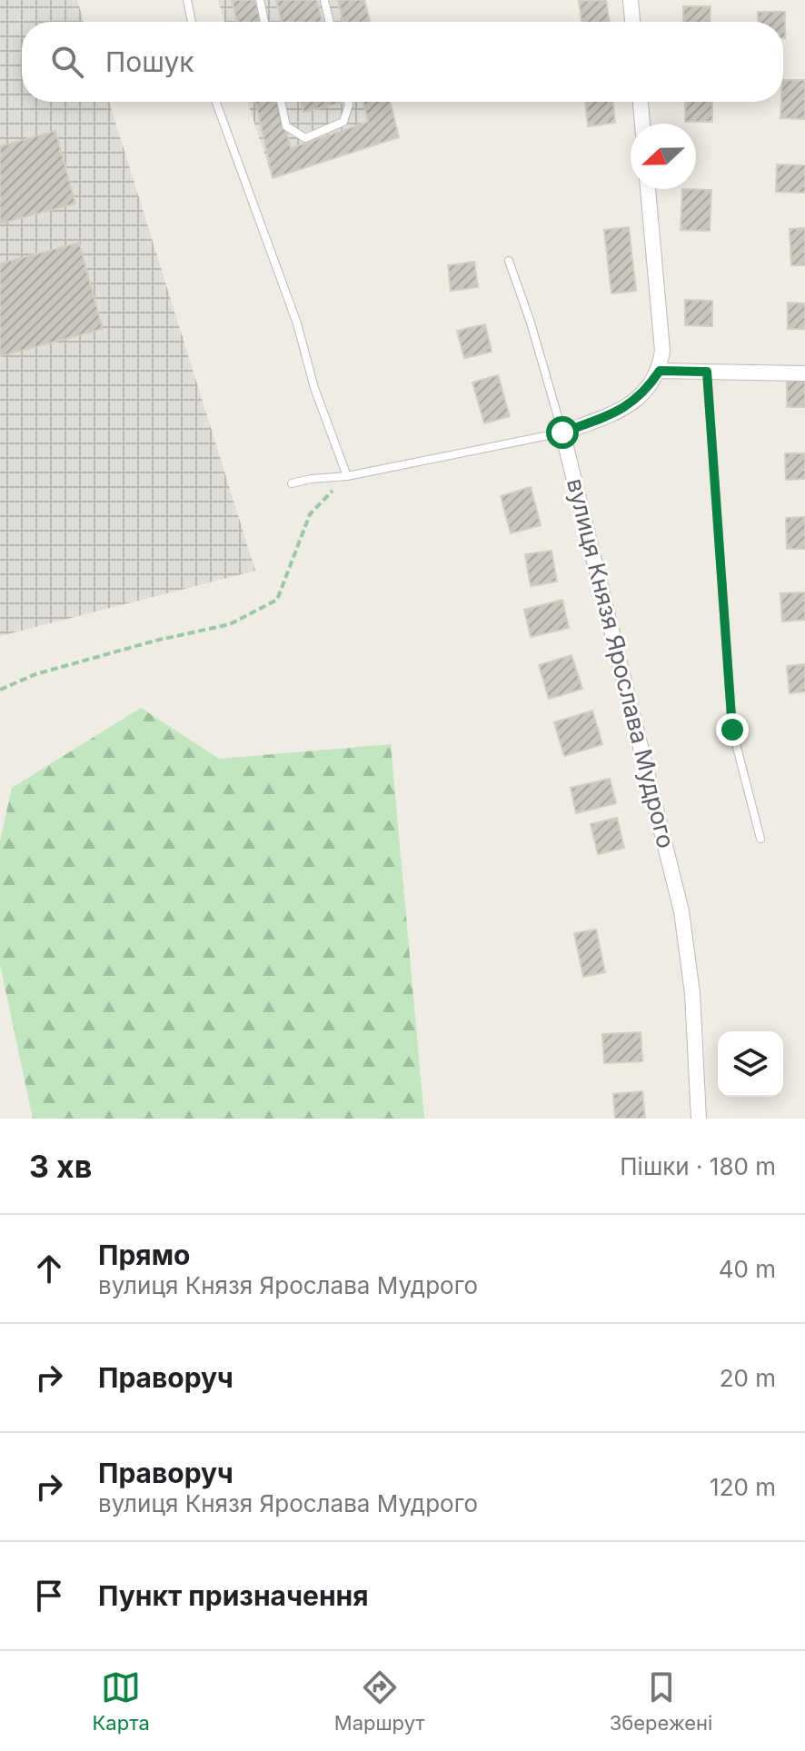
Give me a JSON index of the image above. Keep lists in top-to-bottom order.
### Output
{
  "streets": {
    "street": ["вулиця Князя Ярослава Мудрого"]
  },
  "north": "left",
  "page": {
    "search": "Пошук",
    "heading": ["3 хв", "Пішки · 180 m"],
    "list": [
      ["Прямо", "вулиця Князя Ярослава Мудрого", "40 m"],
      ["Праворуч", "20 m"],
      ["Праворуч", "вулиця Князя Ярослава Мудрого", "120 m"],
      "Пункт призначення"
    ],
    "nav": ["Карта", "Маршрут", "Збережені"]
  }
}
